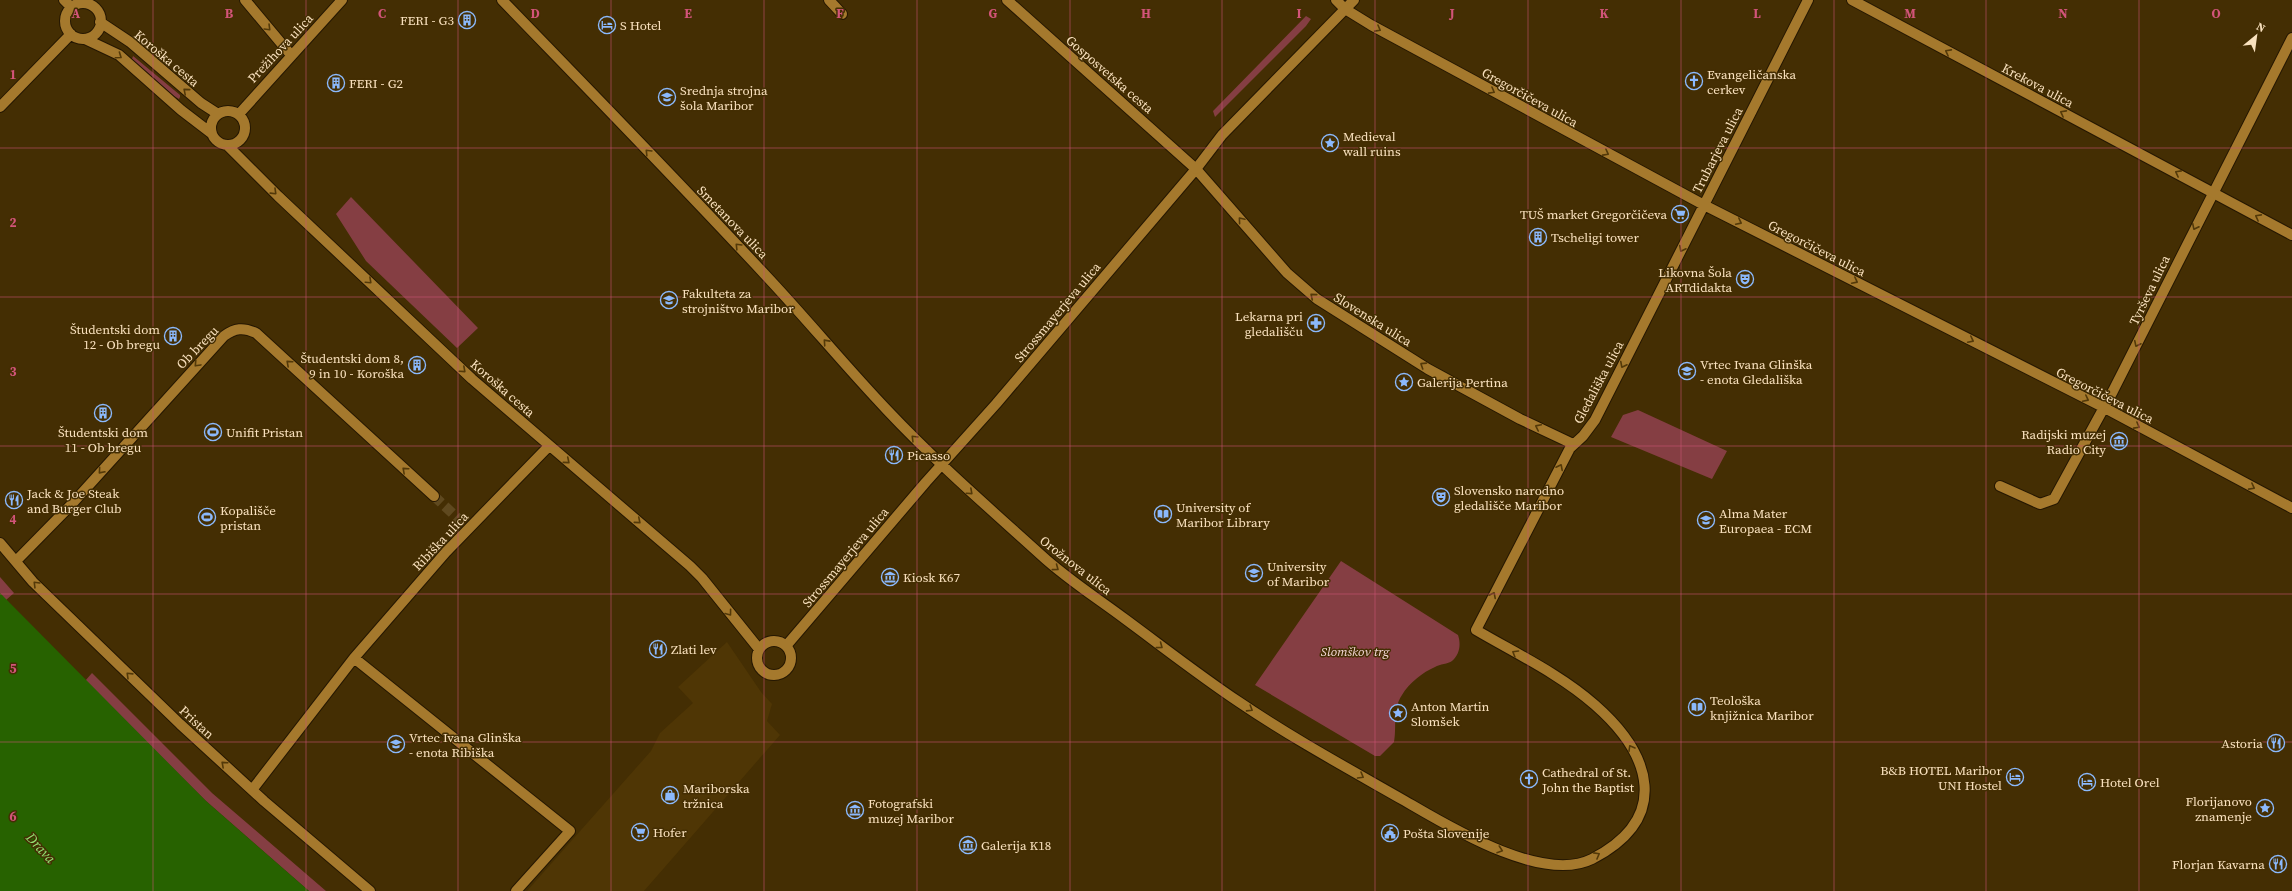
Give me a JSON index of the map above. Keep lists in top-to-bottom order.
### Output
{
  "streets": {
    "street": [
      "Prežihova ulica",
      "Koroška cesta",
      "Gosposvetska cesta",
      "Krekova ulica",
      "Gregorčičeva ulica",
      "Trubarjeva ulica",
      "Smetanova ulica",
      "Tyrševa ulica",
      "Strossmayerjeva ulica",
      "Slovenska ulica",
      "Ob bregu",
      "Gledališka ulica",
      "Ribiška ulica",
      "Orožnova ulica",
      "Pristan"
    ]
  },
  "crossings": [
    ["Prežihova ulica", "Koroška cesta"],
    ["Koroška cesta", "Strossmayerjeva ulica"],
    ["Koroška cesta", "Ribiška ulica"],
    ["Gosposvetska cesta", "Strossmayerjeva ulica"],
    ["Gosposvetska cesta", "Slovenska ulica"],
    ["Krekova ulica", "Tyrševa ulica"],
    ["Gregorčičeva ulica", "Trubarjeva ulica"],
    ["Gregorčičeva ulica", "Tyrševa ulica"],
    ["Gregorčičeva ulica", "Strossmayerjeva ulica"],
    ["Gregorčičeva ulica", "Gledališka ulica"],
    ["Trubarjeva ulica", "Gledališka ulica"],
    ["Smetanova ulica", "Strossmayerjeva ulica"],
    ["Smetanova ulica", "Orožnova ulica"],
    ["Strossmayerjeva ulica", "Slovenska ulica"],
    ["Strossmayerjeva ulica", "Orožnova ulica"],
    ["Slovenska ulica", "Gledališka ulica"],
    ["Ob bregu", "Pristan"],
    ["Gledališka ulica", "Orožnova ulica"],
    ["Ribiška ulica", "Pristan"]
  ],
  "one_way": [
    "Krekova ulica",
    "Gregorčičeva ulica",
    "Smetanova ulica",
    "Tyrševa ulica",
    "Slovenska ulica",
    "Orožnova ulica",
    "Pristan"
  ],
  "water": ["Drava"],
  "parks": ["Slomškov trg"],
  "places": {
    "building": [
      "FERI - G3",
      "FERI - G2",
      "Tscheligi tower",
      "Študentski dom 12 - Ob bregu",
      "Študentski dom 8, 9 in 10 - Koroška",
      "Študentski dom 11 - Ob bregu"
    ],
    "hotel": ["S Hotel", "B&B HOTEL Maribor UNI Hostel", "Hotel Orel"],
    "church": ["Evangeličanska cerkev", "Cathedral of St. John the Baptist"],
    "school or university": [
      "Srednja strojna šola Maribor",
      "Fakulteta za strojništvo Maribor",
      "Vrtec Ivana Glinška - enota Gledališka",
      "Alma Mater Europaea - ECM",
      "University of Maribor",
      "Vrtec Ivana Glinška - enota Ribiška"
    ],
    "place": [
      "Medieval wall ruins",
      "Galerija Pertina",
      "Anton Martin Slomšek",
      "Florijanovo znamenje"
    ],
    "supermarket": ["TUŠ market Gregorčičeva", "Hofer"],
    "theatre": ["Likovna Šola ARTdidakta", "Slovensko narodno gledališče Maribor"],
    "pharmacy": ["Lekarna pri gledališču"],
    "sports": ["Unifit Pristan", "Kopališče pristan"],
    "museum": [
      "Radijski muzej Radio City",
      "Kiosk K67",
      "Fotografski muzej Maribor",
      "Galerija K18"
    ],
    "restaurant": [
      "Picasso",
      "Jack & Joe Steak and Burger Club",
      "Zlati lev",
      "Astoria",
      "Florjan Kavarna"
    ],
    "library": ["University of Maribor Library", "Teološka knjižnica Maribor"],
    "shop": ["Mariborska tržnica"],
    "public building": ["Pošta Slovenije"]
  },
  "north": "top right",
  "grid": {
    "columns": [
      "A",
      "B",
      "C",
      "D",
      "E",
      "F",
      "G",
      "H",
      "I",
      "J",
      "K",
      "L",
      "M",
      "N",
      "O"
    ],
    "rows": [
      "1",
      "2",
      "3",
      "4",
      "5",
      "6"
    ]
  }
}
